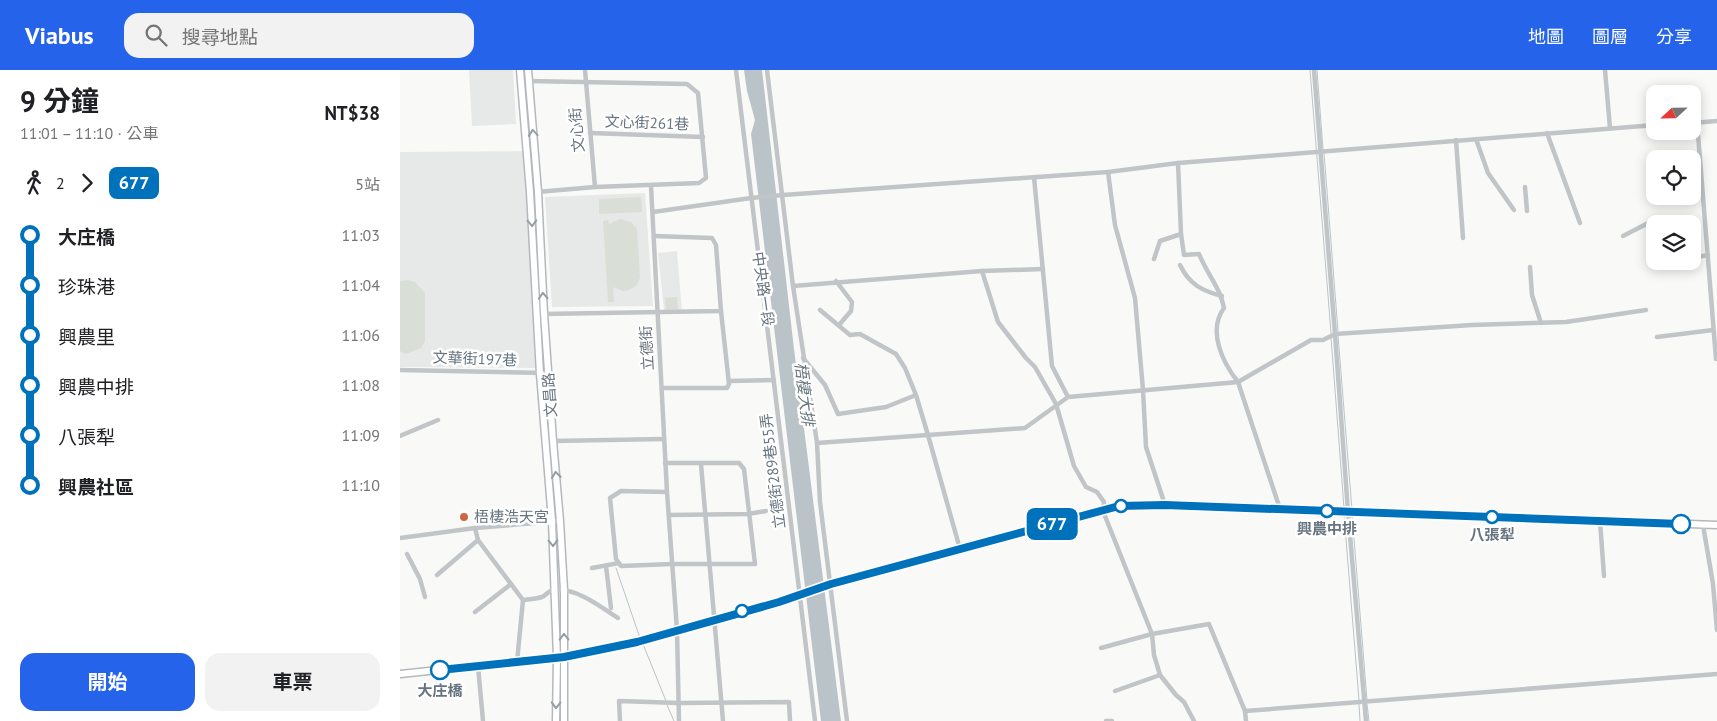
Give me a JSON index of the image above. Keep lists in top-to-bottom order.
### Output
{
  "streets": {
    "street": [
      "文心街261巷",
      "文心街",
      "中央路一段",
      "立德街",
      "文華街197巷",
      "文昌路",
      "立德街289巷55弄"
    ]
  },
  "crossings": [
    ["文心街261巷", "文心街"],
    ["中央路一段", "立德街289巷55弄"],
    ["文華街197巷", "文昌路"]
  ],
  "water": ["梧棲大排"],
  "places": [
    "興農中排",
    "梧棲浩天宮",
    "八張犁",
    "大庄橋"
  ],
  "lines": ["bus line 677"],
  "north": "left",
  "page": {
    "header": "Viabus",
    "search": "搜尋地點",
    "nav": ["地圖", "圖層", "分享"],
    "heading": ["9 分鐘", "11:01 – 11:10 · 公車", "NT$38"],
    "on_map": "677",
    "legs": ["2", "677", "5站"],
    "list": [
      {
        "name": "大庄橋",
        "value": "11:03"
      },
      {
        "name": "珍珠港",
        "value": "11:04"
      },
      {
        "name": "興農里",
        "value": "11:06"
      },
      {
        "name": "興農中排",
        "value": "11:08"
      },
      {
        "name": "八張犁",
        "value": "11:09"
      },
      {
        "name": "興農社區",
        "value": "11:10"
      }
    ],
    "buttons": ["開始", "車票"]
  }
}
